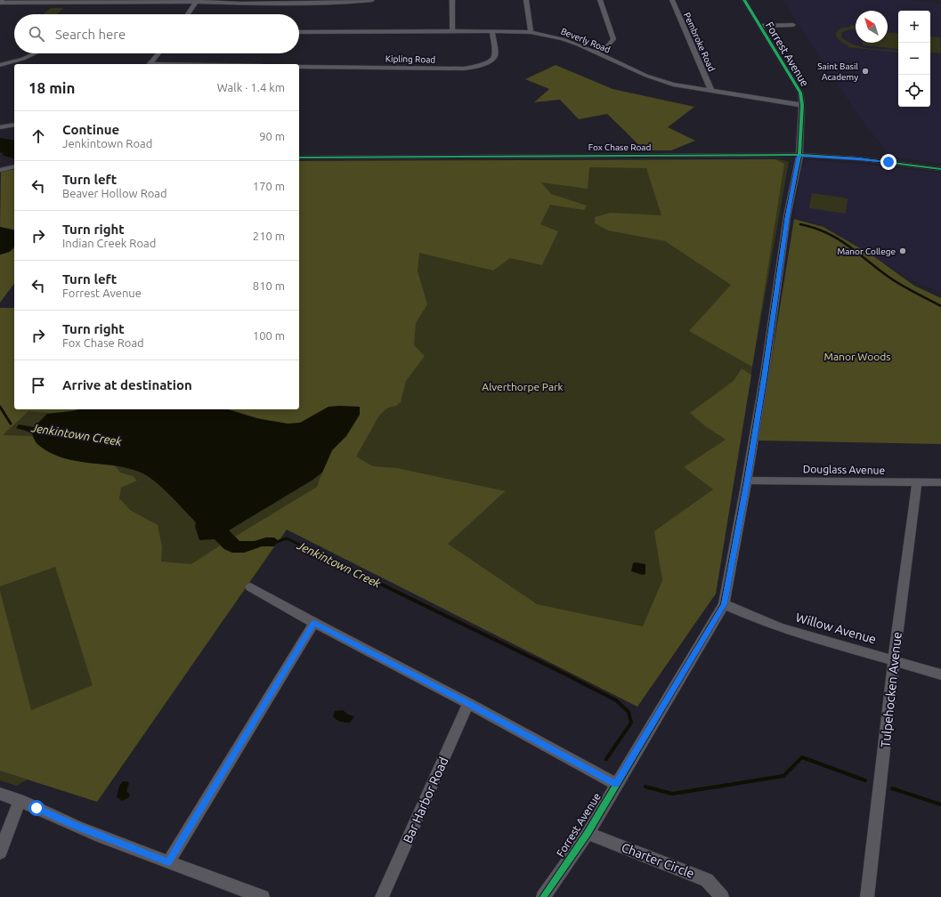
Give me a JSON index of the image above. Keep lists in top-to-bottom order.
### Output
{
  "streets": {
    "street": [
      "Beverly Road",
      "Pembroke Road",
      "Forrest Avenue",
      "Kipling Road",
      "Fox Chase Road",
      "Douglass Avenue",
      "Willow Avenue",
      "Tulpehocken Avenue",
      "Bar Harbor Road",
      "Charter Circle"
    ]
  },
  "crossings": [
    ["Beverly Road", "Pembroke Road"],
    ["Beverly Road", "Forrest Avenue"],
    ["Beverly Road", "Kipling Road"],
    ["Forrest Avenue", "Fox Chase Road"],
    ["Forrest Avenue", "Douglass Avenue"],
    ["Forrest Avenue", "Willow Avenue"],
    ["Forrest Avenue", "Charter Circle"],
    ["Douglass Avenue", "Tulpehocken Avenue"],
    ["Willow Avenue", "Tulpehocken Avenue"]
  ],
  "water": ["Jenkintown Creek"],
  "parks": ["Manor Woods", "Alverthorpe Park"],
  "places": ["Saint Basil Academy", "Manor College"],
  "north": "top left",
  "page": {
    "map_buttons": ["+", "−"],
    "search": "Search here",
    "heading": ["18 min", "Walk · 1.4 km"],
    "list": [
      ["Continue", "Jenkintown Road", "90 m"],
      ["Turn left", "Beaver Hollow Road", "170 m"],
      ["Turn right", "Indian Creek Road", "210 m"],
      ["Turn left", "Forrest Avenue", "810 m"],
      ["Turn right", "Fox Chase Road", "100 m"],
      "Arrive at destination"
    ]
  }
}
